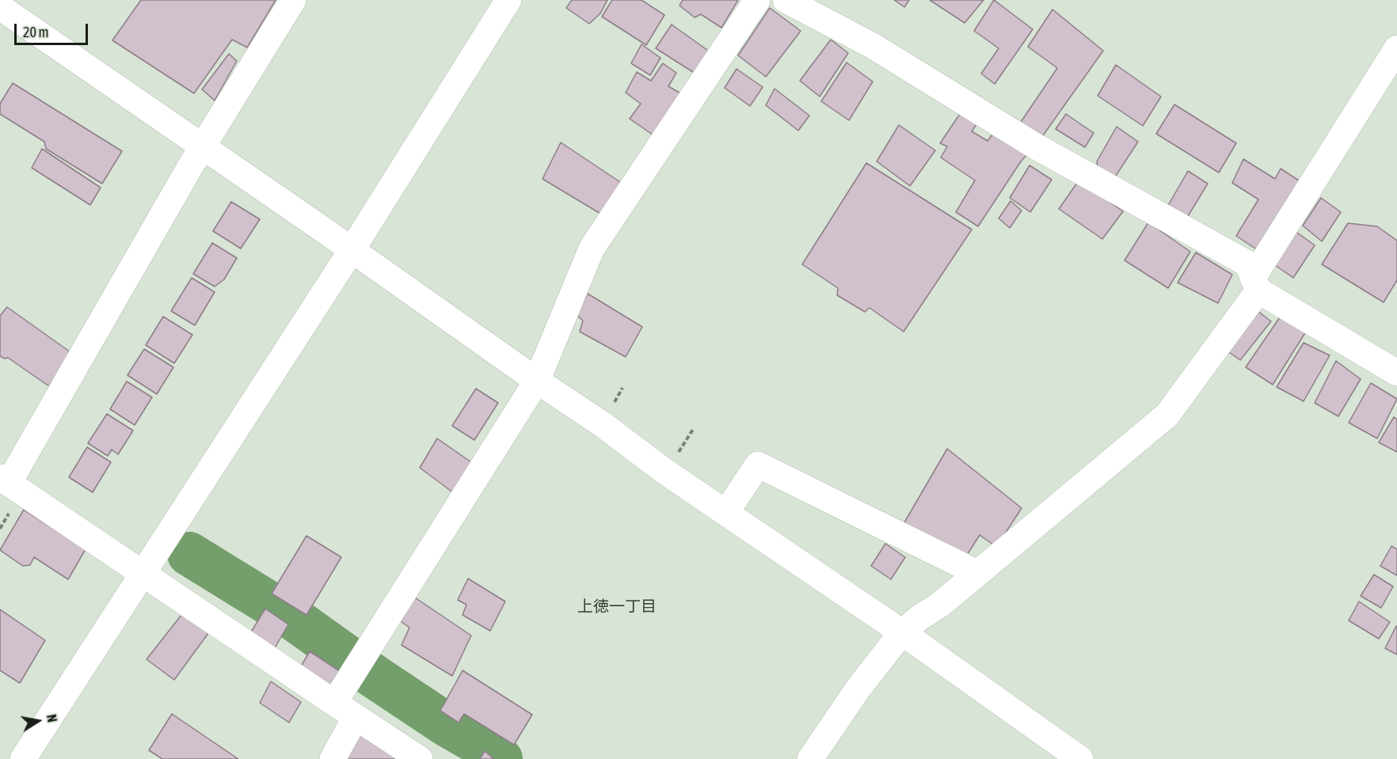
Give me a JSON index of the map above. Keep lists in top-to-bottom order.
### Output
{
  "districts": ["上徳一丁目"],
  "scale_bar": "20 m",
  "north": "right"
}
